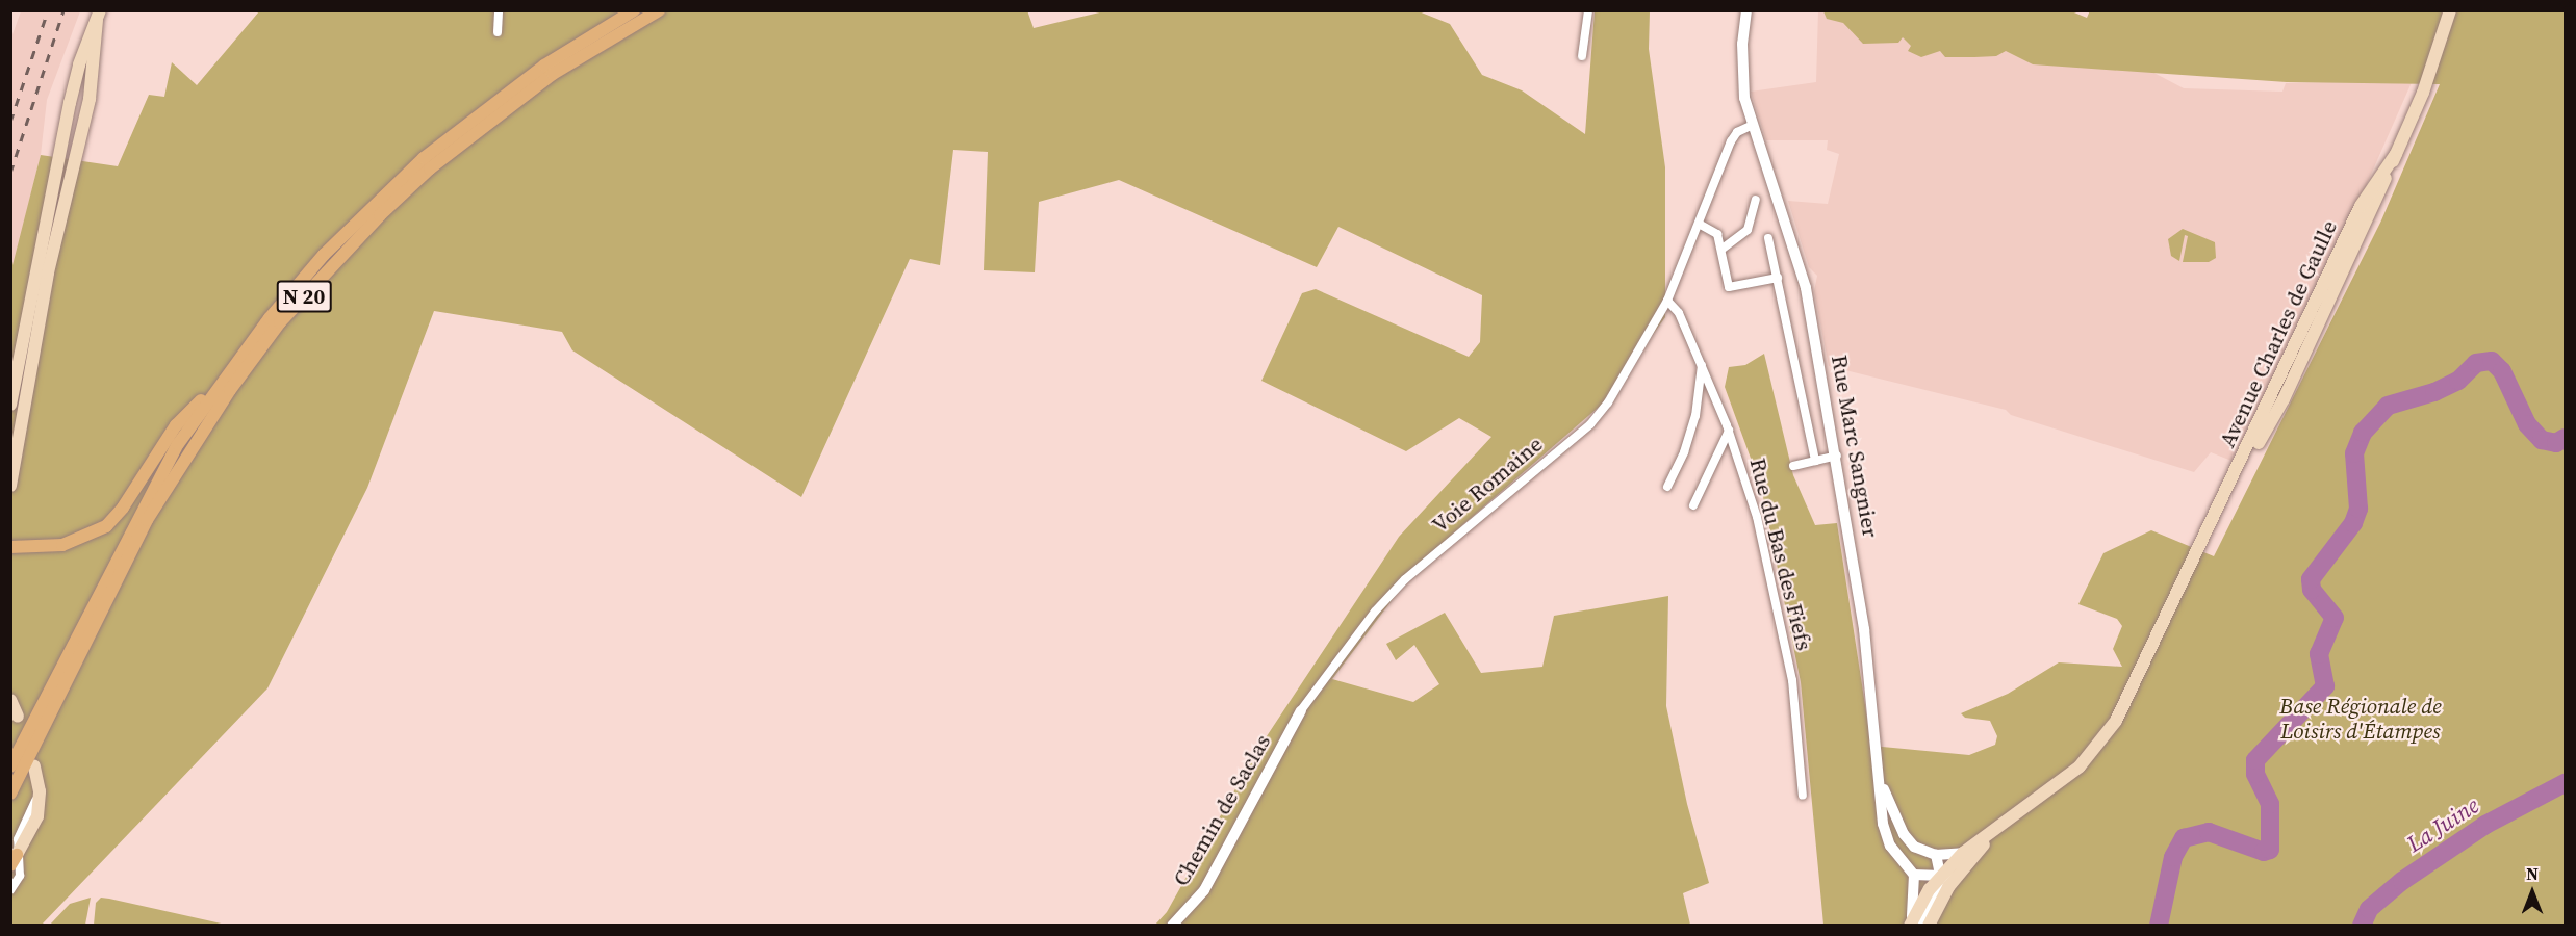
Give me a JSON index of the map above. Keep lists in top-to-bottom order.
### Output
{
  "streets": {
    "main road": ["N 20", "Avenue Charles de Gaulle"],
    "street": [
      "Rue Marc Sangnier",
      "Voie Romaine",
      "Rue du Bas des Fiefs",
      "Chemin de Saclas"
    ]
  },
  "crossings": [
    ["Voie Romaine", "Rue du Bas des Fiefs"],
    ["Voie Romaine", "Chemin de Saclas"]
  ],
  "water": ["La Juine"],
  "parks": ["Base Régionale de Loisirs d'Étampes"],
  "north": "top"
}
